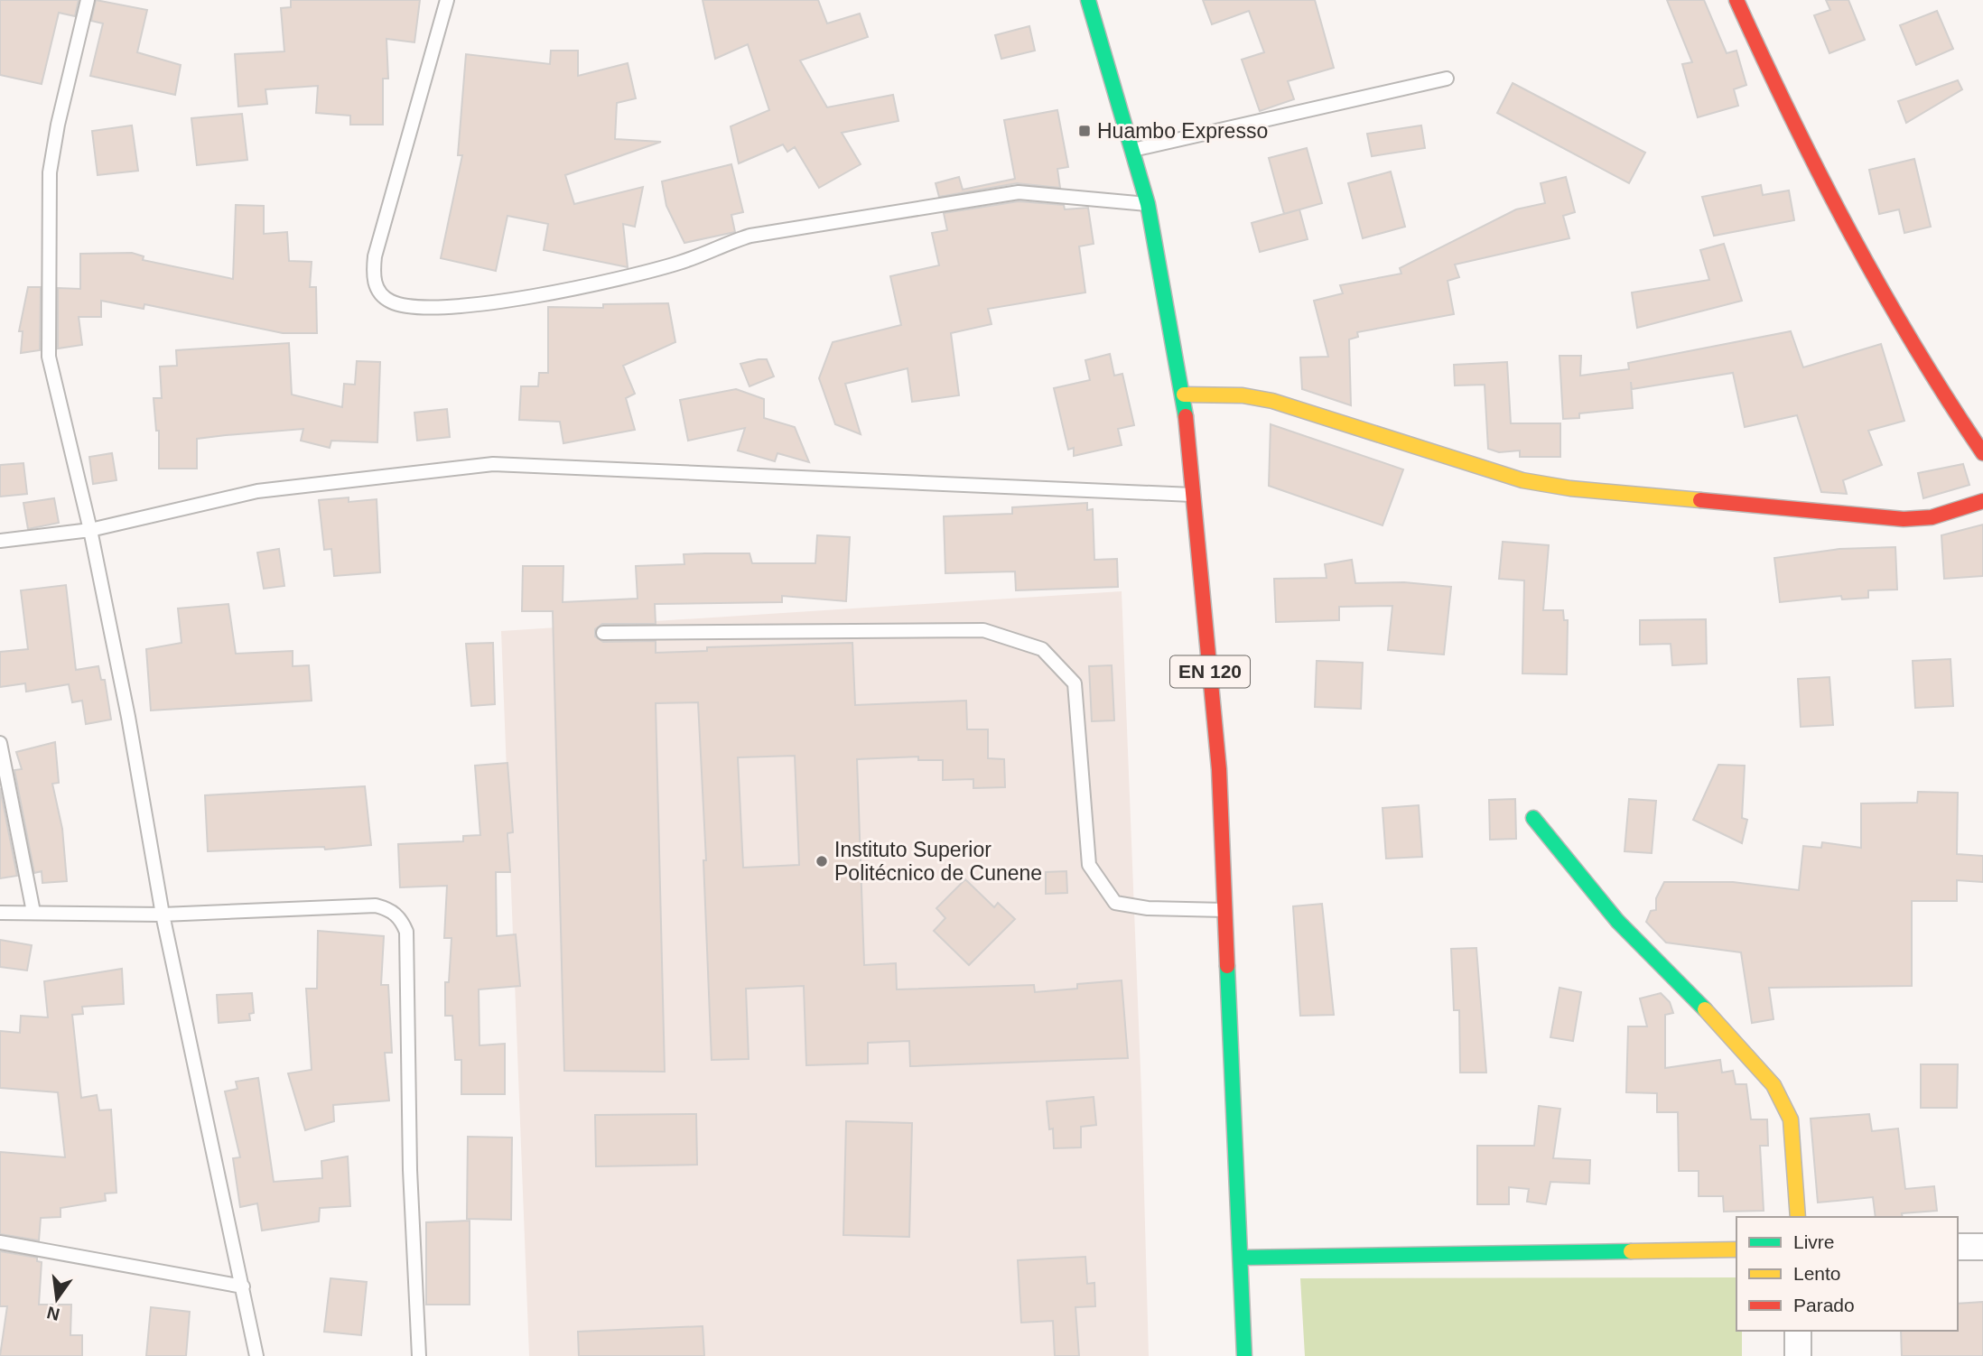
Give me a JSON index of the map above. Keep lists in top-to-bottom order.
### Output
{
  "streets": {
    "street": ["EN 120"]
  },
  "places": {
    "transit": ["Huambo Expresso"],
    "other": ["Instituto Superior Politécnico de Cunene"]
  },
  "legend": ["Livre", "Lento", "Parado"],
  "north": "bottom"
}
